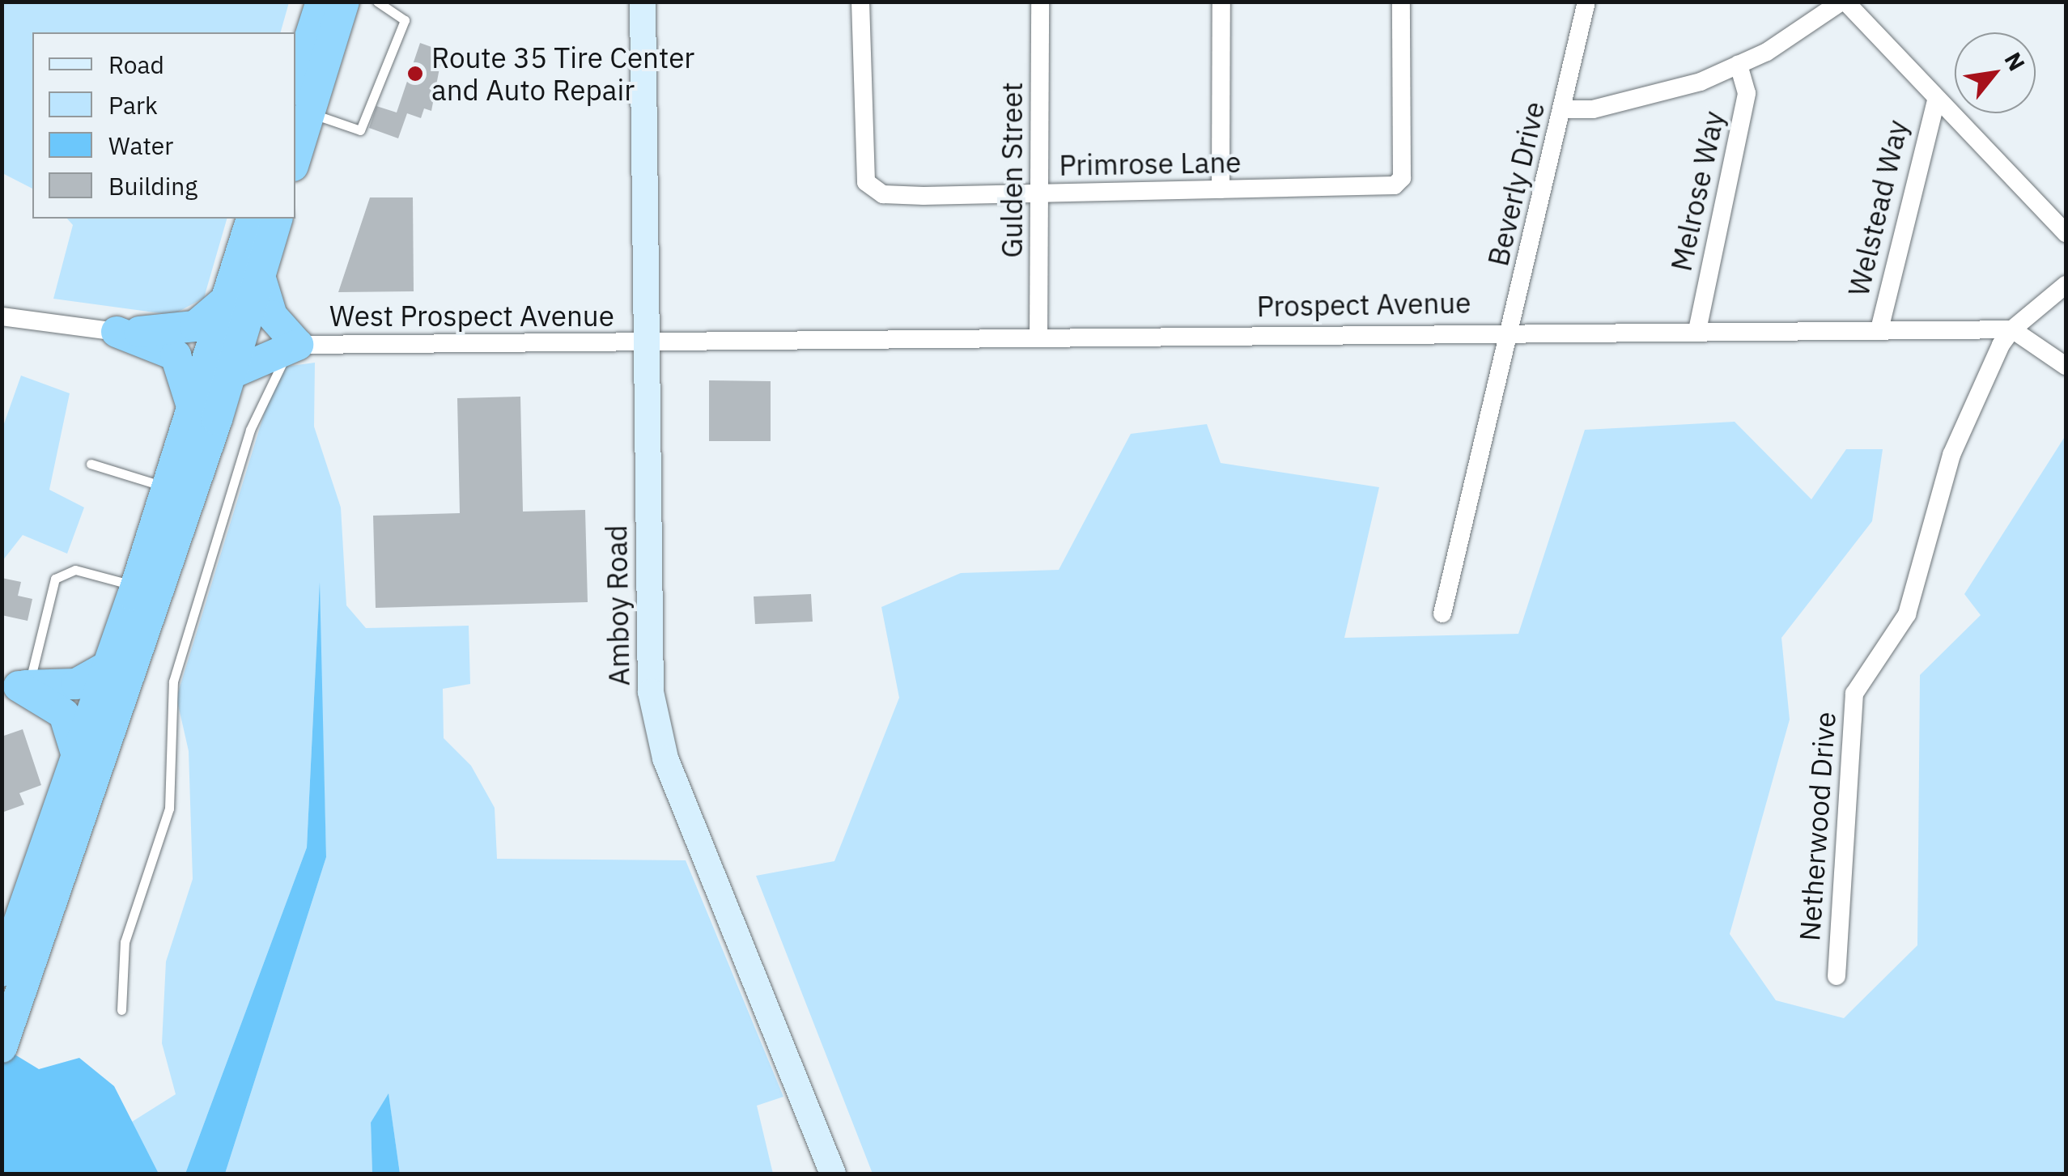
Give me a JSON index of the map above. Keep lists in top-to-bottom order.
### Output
{
  "streets": {
    "main road": ["Amboy Road"],
    "street": [
      "Primrose Lane",
      "Gulden Street",
      "Beverly Drive",
      "Melrose Way",
      "Welstead Way",
      "Prospect Avenue",
      "West Prospect Avenue",
      "Netherwood Drive"
    ]
  },
  "crossings": [
    ["Primrose Lane", "Gulden Street"],
    ["Gulden Street", "Prospect Avenue"],
    ["Beverly Drive", "Prospect Avenue"],
    ["Melrose Way", "Prospect Avenue"],
    ["Welstead Way", "Prospect Avenue"],
    ["Prospect Avenue", "West Prospect Avenue"],
    ["Prospect Avenue", "Amboy Road"],
    ["Prospect Avenue", "Netherwood Drive"],
    ["West Prospect Avenue", "Amboy Road"]
  ],
  "places": ["Route 35 Tire Center and Auto Repair"],
  "legend": [
    "Road",
    "Park",
    "Water",
    "Building"
  ],
  "north": "top right"
}
